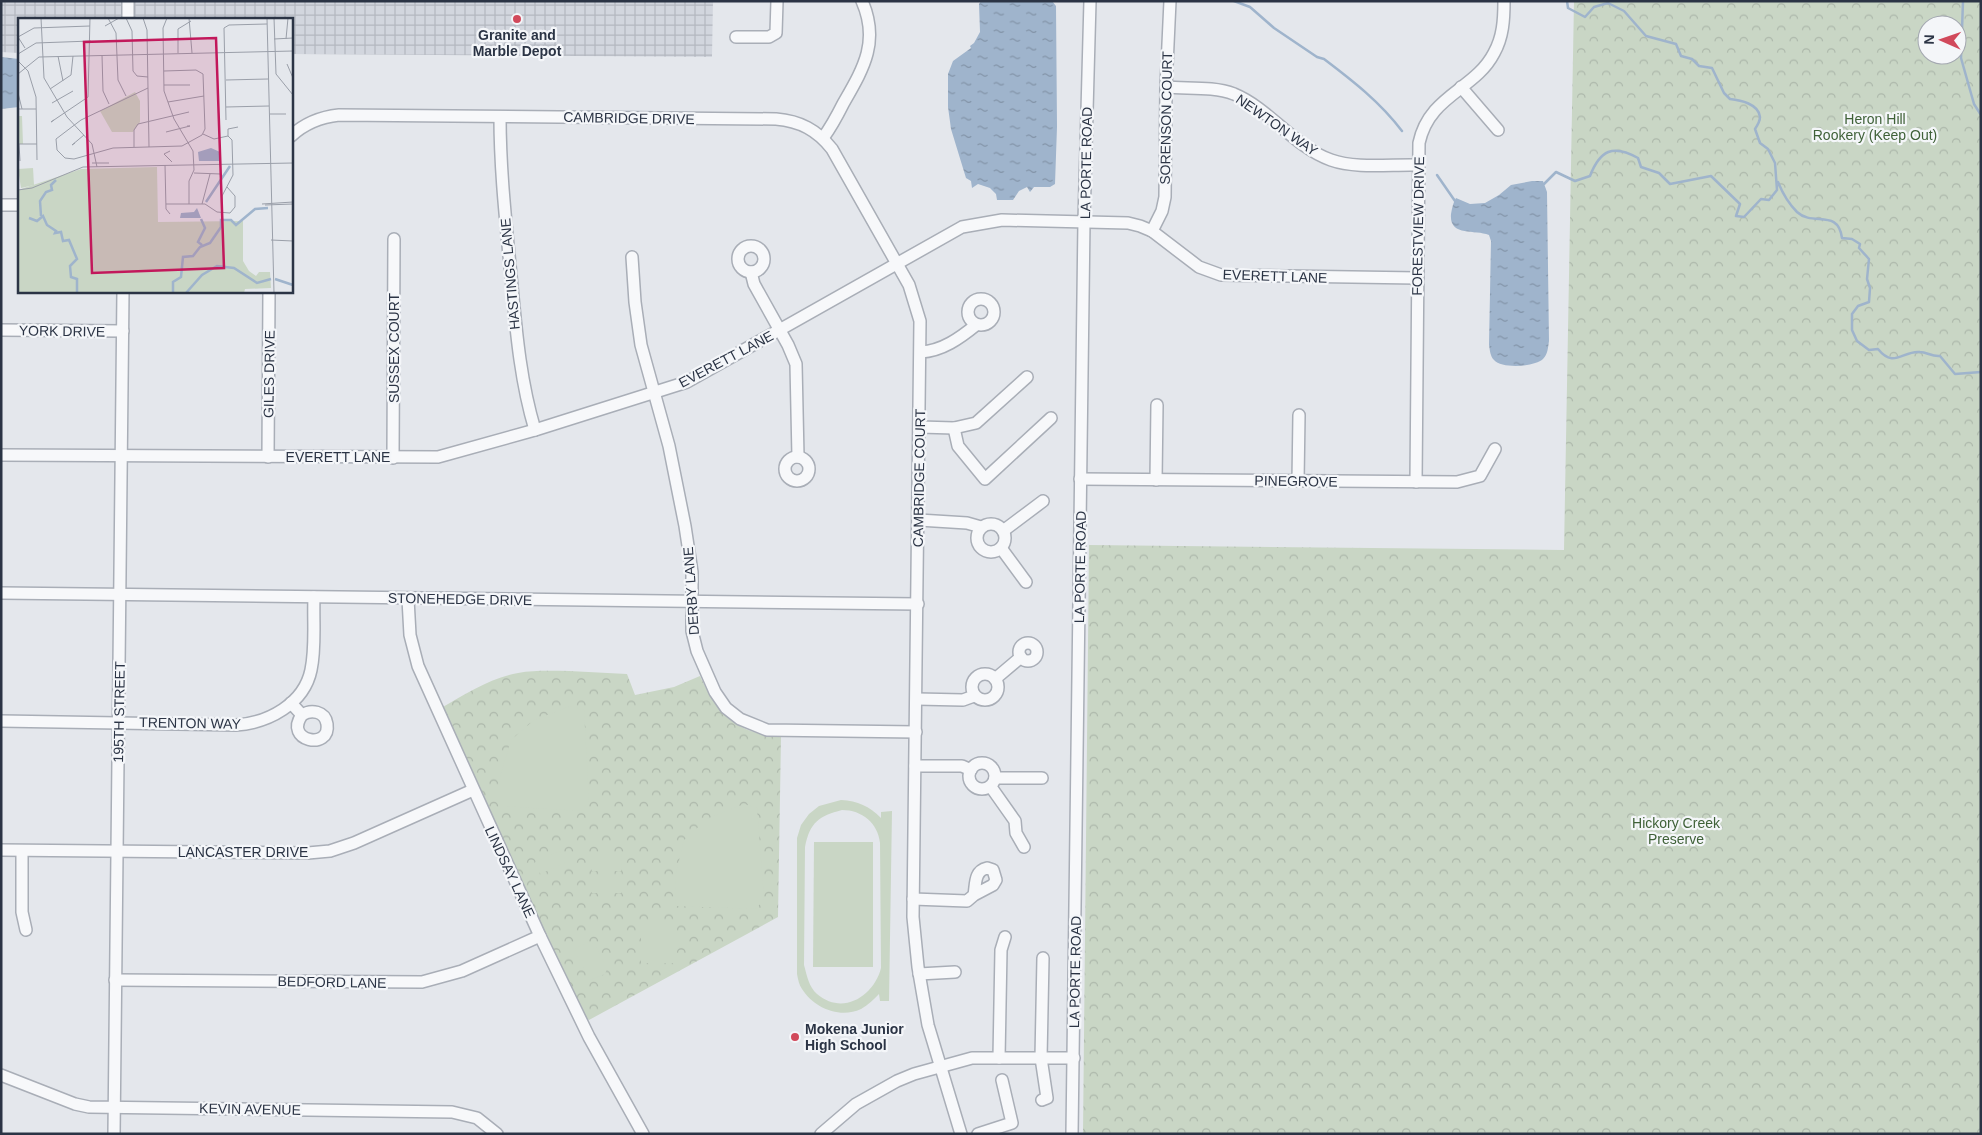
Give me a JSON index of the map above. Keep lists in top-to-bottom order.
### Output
{
  "streets": {
    "street": [
      "CAMBRIDGE DRIVE",
      "SORENSON COURT",
      "NEWTON WAY",
      "LA PORTE ROAD",
      "FORESTVIEW DRIVE",
      "HASTINGS LANE",
      "EVERETT LANE",
      "YORK DRIVE",
      "SUSSEX COURT",
      "GILES DRIVE",
      "CAMBRIDGE COURT",
      "PINEGROVE",
      "DERBY LANE",
      "STONEHEDGE DRIVE",
      "195TH STREET",
      "TRENTON WAY",
      "LANCASTER DRIVE",
      "LINDSAY LANE",
      "BEDFORD LANE",
      "KEVIN AVENUE"
    ]
  },
  "crossings": [
    ["CAMBRIDGE DRIVE", "HASTINGS LANE"],
    ["CAMBRIDGE DRIVE", "EVERETT LANE"],
    ["CAMBRIDGE DRIVE", "CAMBRIDGE COURT"],
    ["SORENSON COURT", "NEWTON WAY"],
    ["SORENSON COURT", "EVERETT LANE"],
    ["NEWTON WAY", "FORESTVIEW DRIVE"],
    ["LA PORTE ROAD", "EVERETT LANE"],
    ["LA PORTE ROAD", "PINEGROVE"],
    ["FORESTVIEW DRIVE", "EVERETT LANE"],
    ["FORESTVIEW DRIVE", "PINEGROVE"],
    ["HASTINGS LANE", "EVERETT LANE"],
    ["EVERETT LANE", "SUSSEX COURT"],
    ["EVERETT LANE", "GILES DRIVE"],
    ["EVERETT LANE", "CAMBRIDGE COURT"],
    ["EVERETT LANE", "DERBY LANE"],
    ["EVERETT LANE", "195TH STREET"],
    ["YORK DRIVE", "195TH STREET"],
    ["CAMBRIDGE COURT", "DERBY LANE"],
    ["CAMBRIDGE COURT", "STONEHEDGE DRIVE"],
    ["DERBY LANE", "STONEHEDGE DRIVE"],
    ["STONEHEDGE DRIVE", "195TH STREET"],
    ["STONEHEDGE DRIVE", "TRENTON WAY"],
    ["STONEHEDGE DRIVE", "LINDSAY LANE"],
    ["195TH STREET", "TRENTON WAY"],
    ["195TH STREET", "LANCASTER DRIVE"],
    ["195TH STREET", "BEDFORD LANE"],
    ["195TH STREET", "KEVIN AVENUE"],
    ["LANCASTER DRIVE", "LINDSAY LANE"],
    ["LINDSAY LANE", "BEDFORD LANE"]
  ],
  "parks": ["Heron Hill Rookery (Keep Out)", "Hickory Creek Preserve"],
  "places": ["Granite and Marble Depot", "Mokena Junior High School"],
  "north": "left"
}
